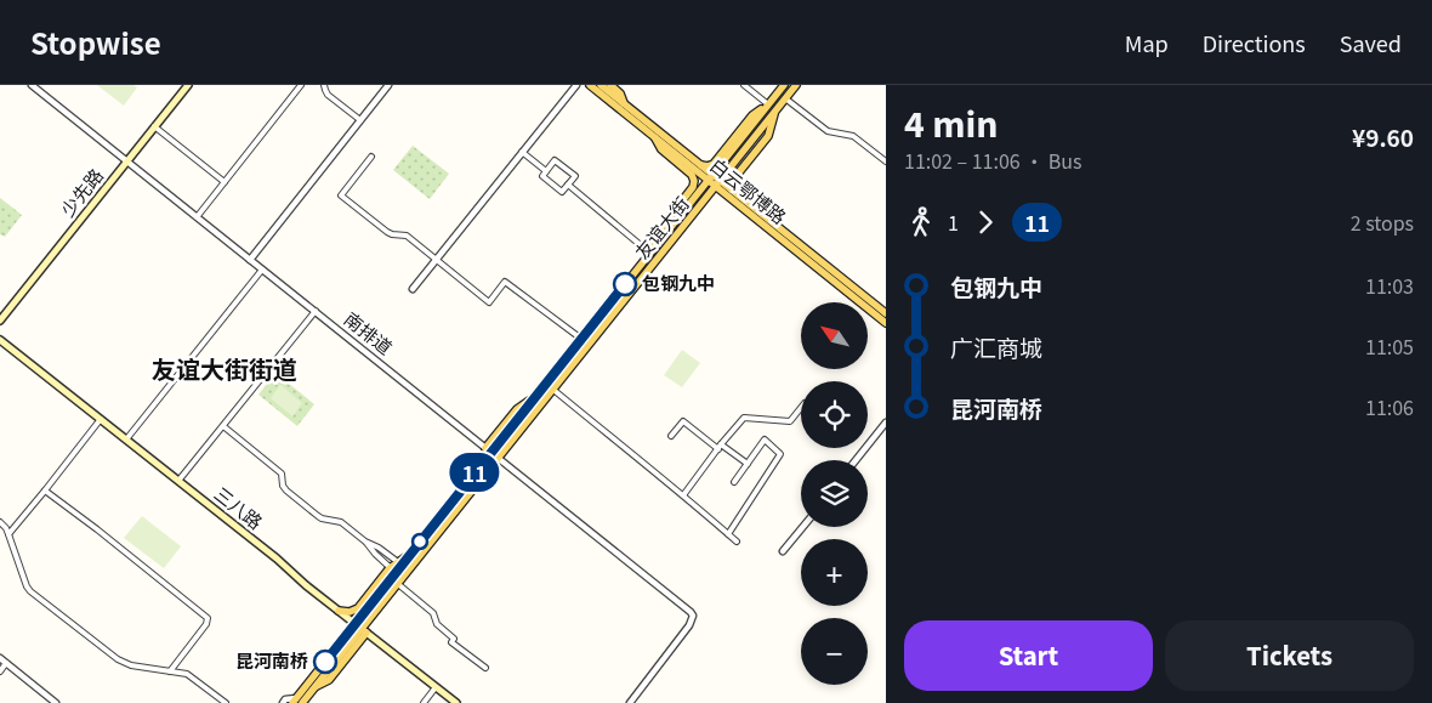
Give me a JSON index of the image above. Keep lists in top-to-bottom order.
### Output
{
  "streets": {
    "main road": [
      "白云鄂博路",
      "少先路",
      "友谊大街",
      "三八路"
    ],
    "street": ["南排道"]
  },
  "crossings": [
    ["白云鄂博路", "友谊大街"],
    ["少先路", "南排道"],
    ["友谊大街", "南排道"],
    ["友谊大街", "三八路"]
  ],
  "districts": ["友谊大街街道"],
  "places": ["包钢九中", "昆河南桥"],
  "lines": ["bus line 11"],
  "north": "top left",
  "page": {
    "header": "Stopwise",
    "nav": ["Map", "Directions", "Saved"],
    "on_map": "11",
    "heading": ["4 min", "11:02 – 11:06 · Bus", "¥9.60"],
    "legs": ["1", "11", "2 stops"],
    "list": [
      {
        "name": "包钢九中",
        "value": "11:03"
      },
      {
        "name": "广汇商城",
        "value": "11:05"
      },
      {
        "name": "昆河南桥",
        "value": "11:06"
      }
    ],
    "map_buttons": ["+", "−"],
    "buttons": ["Start", "Tickets"]
  }
}
